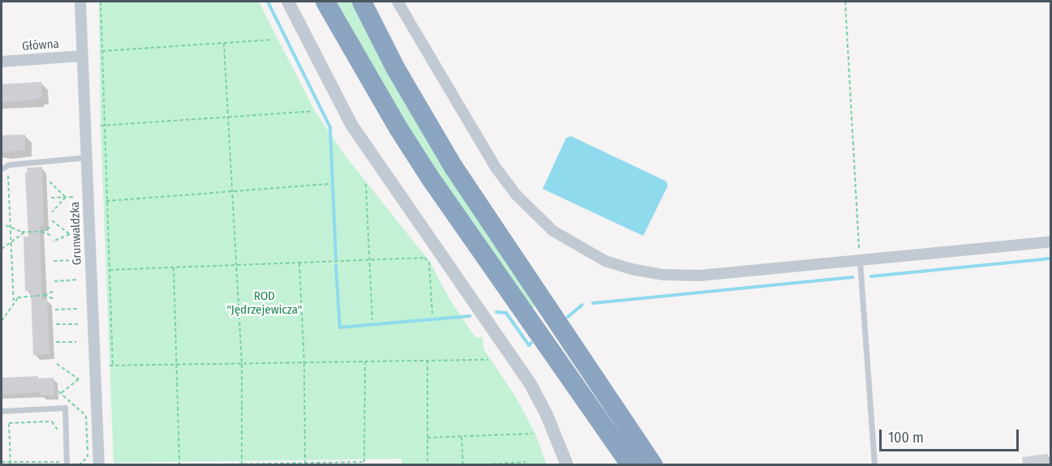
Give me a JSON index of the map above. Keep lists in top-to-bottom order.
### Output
{
  "streets": {
    "street": ["Główna", "Grunwaldzka"]
  },
  "crossings": [
    ["Główna", "Grunwaldzka"]
  ],
  "parks": ["ROD \"Jędrzejewicza\""],
  "scale_bar": "100 m"
}
